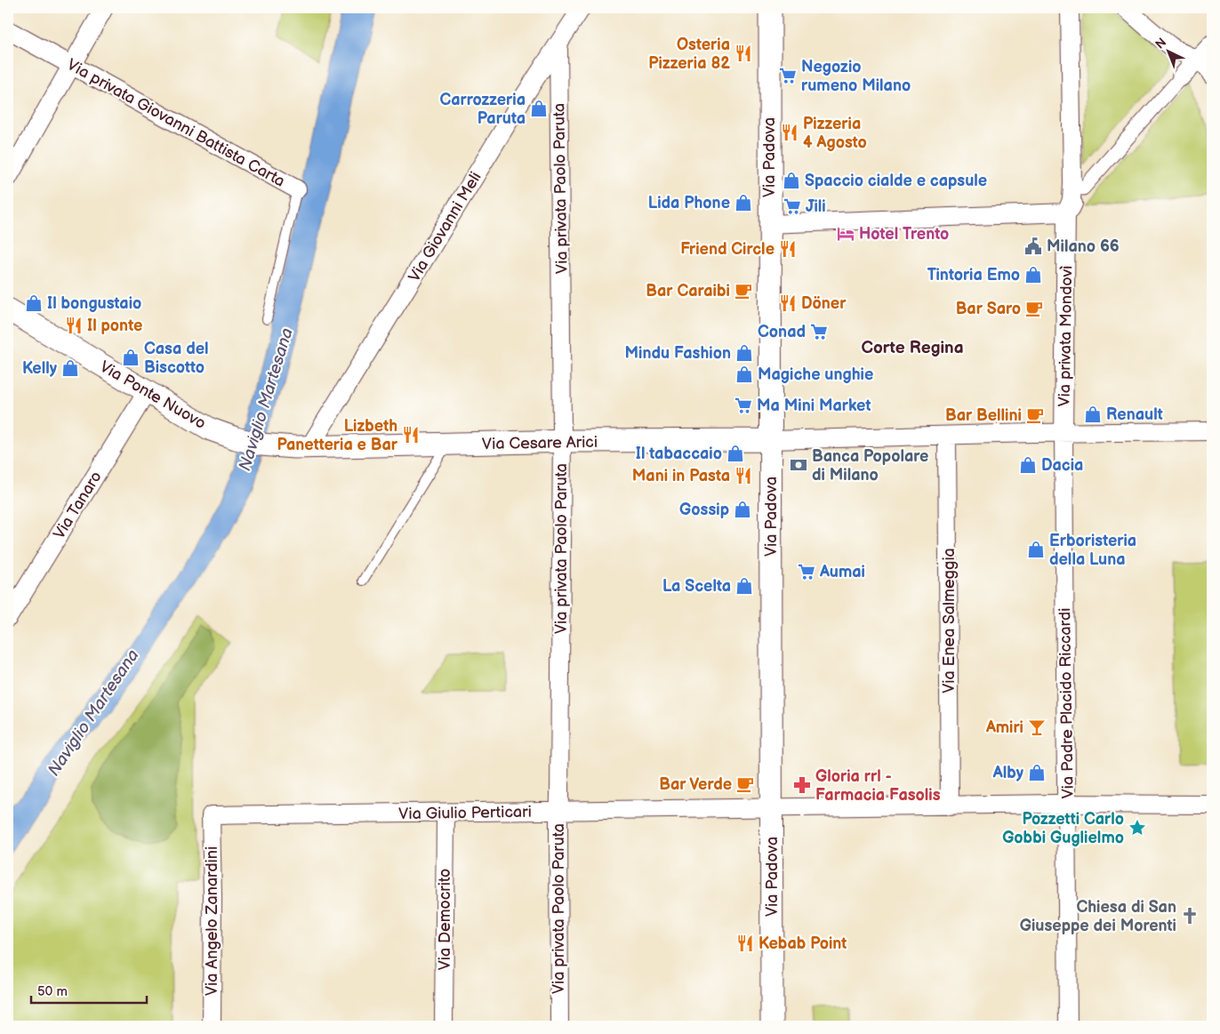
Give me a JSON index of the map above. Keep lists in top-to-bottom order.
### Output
{
  "streets": {
    "street": [
      "Via privata Giovanni Battista Carta",
      "Via Padova",
      "Via privata Paolo Paruta",
      "Via Giovanni Meli",
      "Via privata Mondovì",
      "Via Ponte Nuovo",
      "Via Cesare Arici",
      "Via Tanaro",
      "Via Enea Salmeggia",
      "Via Padre Placido Riccardi",
      "Via Giulio Perticari",
      "Via Democrito",
      "Via Angelo Zanardini"
    ]
  },
  "crossings": [
    ["Via Padova", "Via Cesare Arici"],
    ["Via Padova", "Via Giulio Perticari"],
    ["Via privata Paolo Paruta", "Via Giovanni Meli"],
    ["Via privata Paolo Paruta", "Via Cesare Arici"],
    ["Via privata Paolo Paruta", "Via Giulio Perticari"],
    ["Via Giovanni Meli", "Via Ponte Nuovo"],
    ["Via Giovanni Meli", "Via Cesare Arici"],
    ["Via privata Mondovì", "Via Padre Placido Riccardi"],
    ["Via Ponte Nuovo", "Via Cesare Arici"],
    ["Via Ponte Nuovo", "Via Tanaro"],
    ["Via Enea Salmeggia", "Via Giulio Perticari"],
    ["Via Padre Placido Riccardi", "Via Giulio Perticari"],
    ["Via Giulio Perticari", "Via Democrito"],
    ["Via Giulio Perticari", "Via Angelo Zanardini"]
  ],
  "districts": ["Corte Regina"],
  "water": ["Naviglio Martesana"],
  "places": {
    "restaurant": [
      "Osteria Pizzeria 82",
      "Pizzeria 4 Agosto",
      "Friend Circle",
      "Döner",
      "Il ponte",
      "Lizbeth Panetteria e Bar",
      "Mani in Pasta",
      "Kebab Point"
    ],
    "supermarket": [
      "Negozio rumeno Milano",
      "Jili",
      "Conad",
      "Ma Mini Market",
      "Aumai"
    ],
    "shop": [
      "Carrozzeria Paruta",
      "Spaccio cialde e capsule",
      "Lida Phone",
      "Tintoria Emo",
      "Il bongustaio",
      "Mindu Fashion",
      "Casa del Biscotto",
      "Kelly",
      "Magiche unghie",
      "Renault",
      "Il tabaccaio",
      "Dacia",
      "Gossip",
      "Erboristeria della Luna",
      "La Scelta",
      "Alby"
    ],
    "hotel": ["Hotel Trento"],
    "public building": ["Milano 66"],
    "cafe": [
      "Bar Caraibi",
      "Bar Saro",
      "Bar Bellini",
      "Bar Verde"
    ],
    "bank": ["Banca Popolare di Milano"],
    "bar": ["Amiri"],
    "pharmacy": ["Gloria rrl - Farmacia Fasolis"],
    "place": ["Pozzetti Carlo Gobbi Guglielmo"],
    "church": ["Chiesa di San Giuseppe dei Morenti"]
  },
  "scale_bar": "50 m",
  "north": "top left"
}
